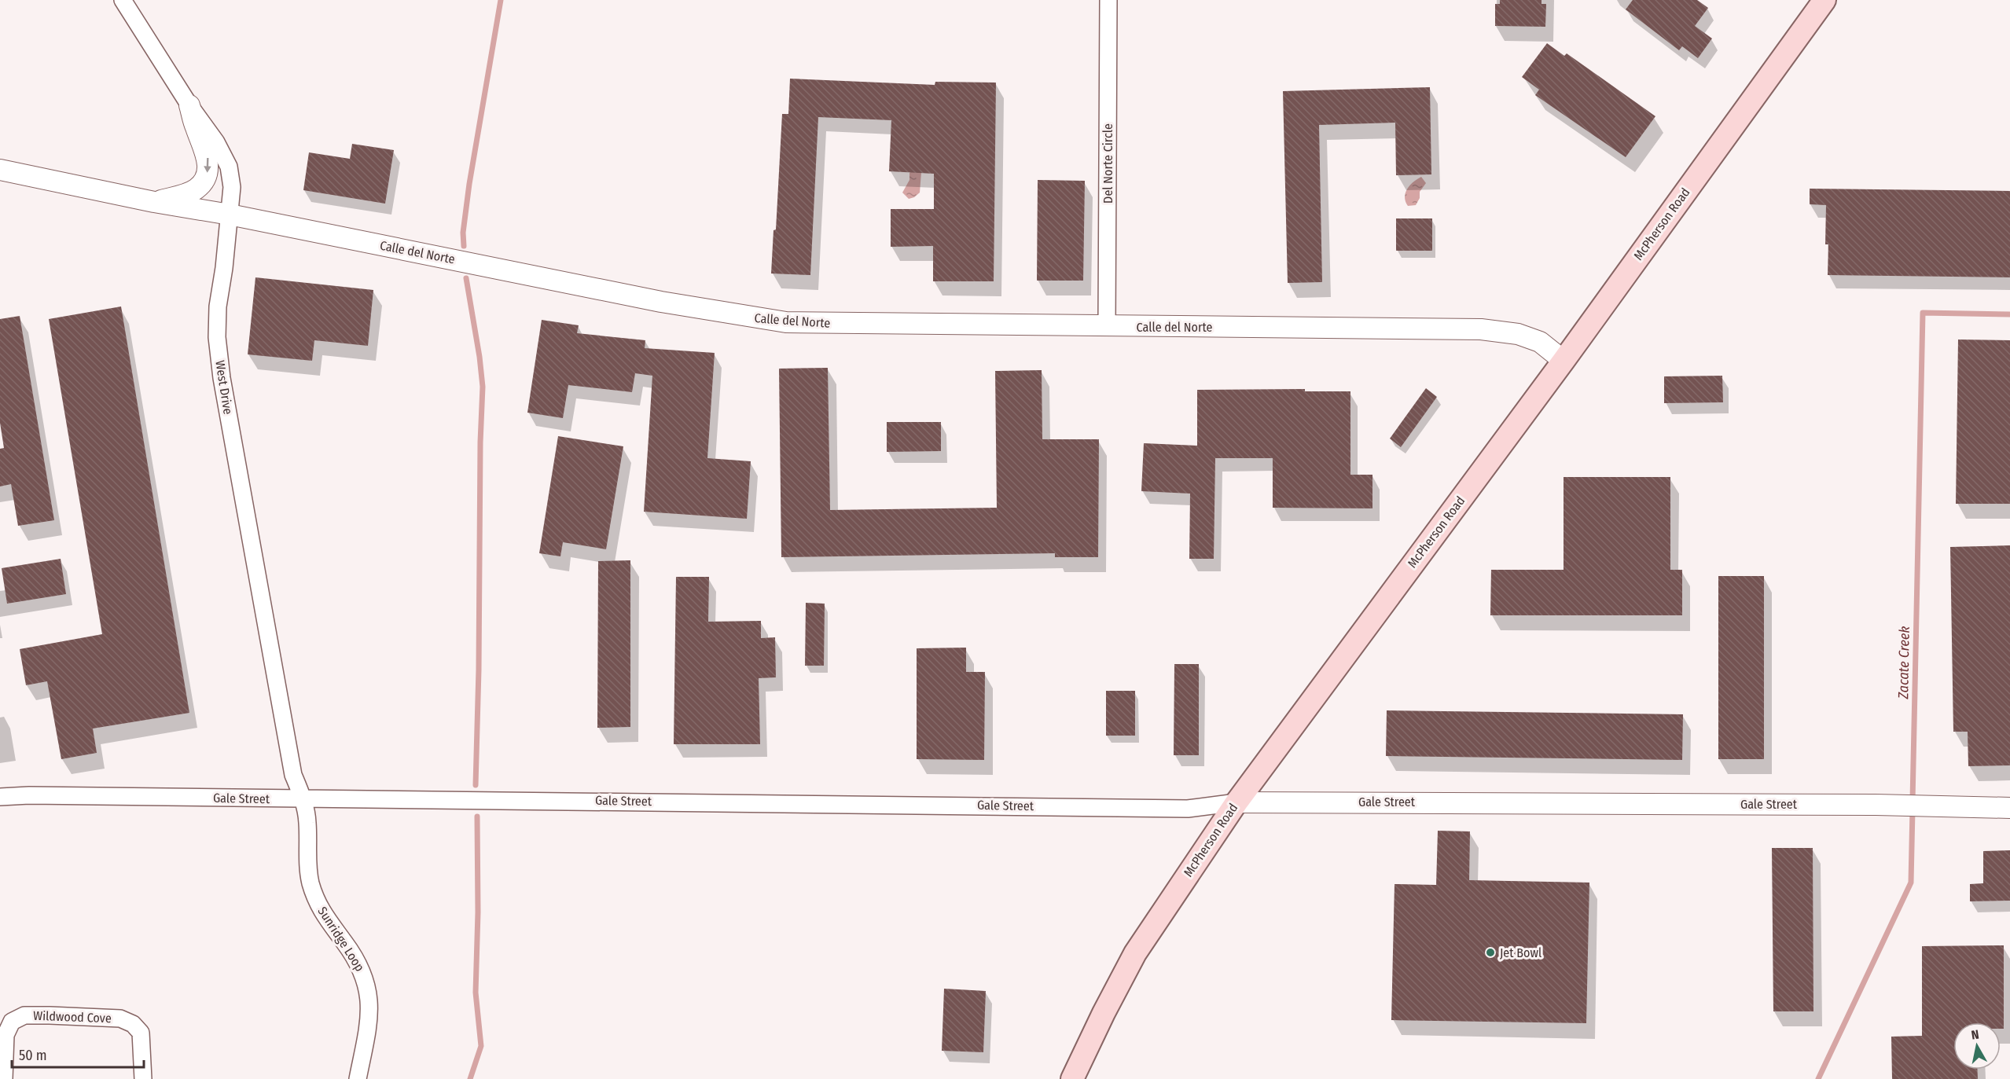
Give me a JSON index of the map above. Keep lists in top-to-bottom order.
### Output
{
  "streets": {
    "main road": ["McPherson Road"],
    "street": [
      "Del Norte Circle",
      "Calle del Norte",
      "West Drive",
      "Gale Street",
      "Sunridge Loop",
      "Wildwood Cove"
    ]
  },
  "crossings": [
    ["Del Norte Circle", "Calle del Norte"],
    ["McPherson Road", "Calle del Norte"],
    ["McPherson Road", "Gale Street"],
    ["Calle del Norte", "West Drive"],
    ["West Drive", "Gale Street"],
    ["West Drive", "Sunridge Loop"],
    ["Gale Street", "Sunridge Loop"]
  ],
  "water": ["Zacate Creek"],
  "places": ["Jet Bowl"],
  "scale_bar": "50 m",
  "north": "top"
}
